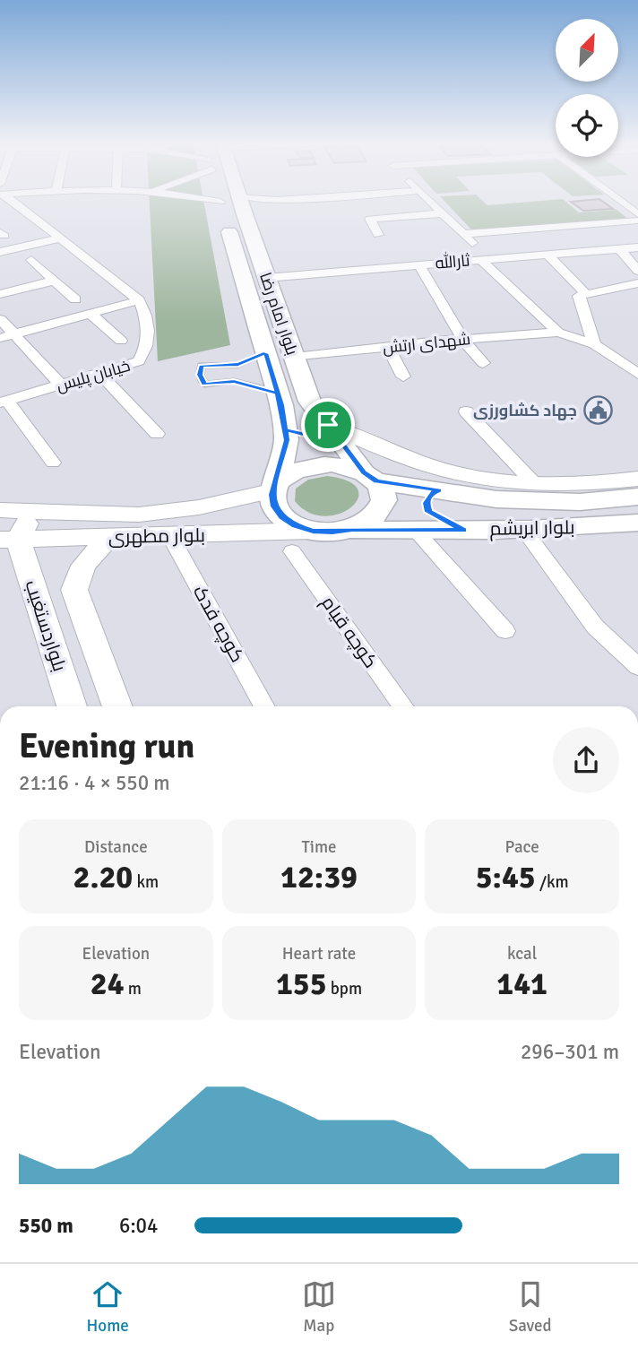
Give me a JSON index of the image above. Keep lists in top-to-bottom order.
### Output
{
  "streets": {
    "main road": [
      "بلوار امام رضا",
      "بلوار ابریشم",
      "بلوار مطهری",
      "بلواردستغیب"
    ],
    "street": [
      "ثارالله",
      "شهدای ارتش",
      "خیابان پلیس",
      "کوچه فدک",
      "کوچه قیام"
    ]
  },
  "crossings": [
    ["ثارالله", "بلوار امام رضا"],
    ["بلوار امام رضا", "شهدای ارتش"],
    ["بلوار امام رضا", "بلوار ابریشم"],
    ["بلوار امام رضا", "بلوار مطهری"],
    ["بلوار ابریشم", "بلوار مطهری"],
    ["بلوار مطهری", "کوچه فدک"],
    ["بلوار مطهری", "بلواردستغیب"]
  ],
  "places": {
    "public building": ["جهاد کشاورزی"]
  },
  "north": "top right",
  "page": {
    "heading": ["Evening run", "21:16 · 4 × 550 m"],
    "stats": [
      ["Distance", "2.20 km"],
      ["Time", "12:39"],
      ["Pace", "5:45 /km"],
      ["Elevation", "24 m"],
      ["Heart rate", "155 bpm"],
      ["kcal", "141"]
    ],
    "chart": ["Elevation", "296–301 m"],
    "list": [
      {
        "name": "550 m",
        "note": "6:04"
      }
    ],
    "tabs": ["Home", "Map", "Saved"]
  }
}
